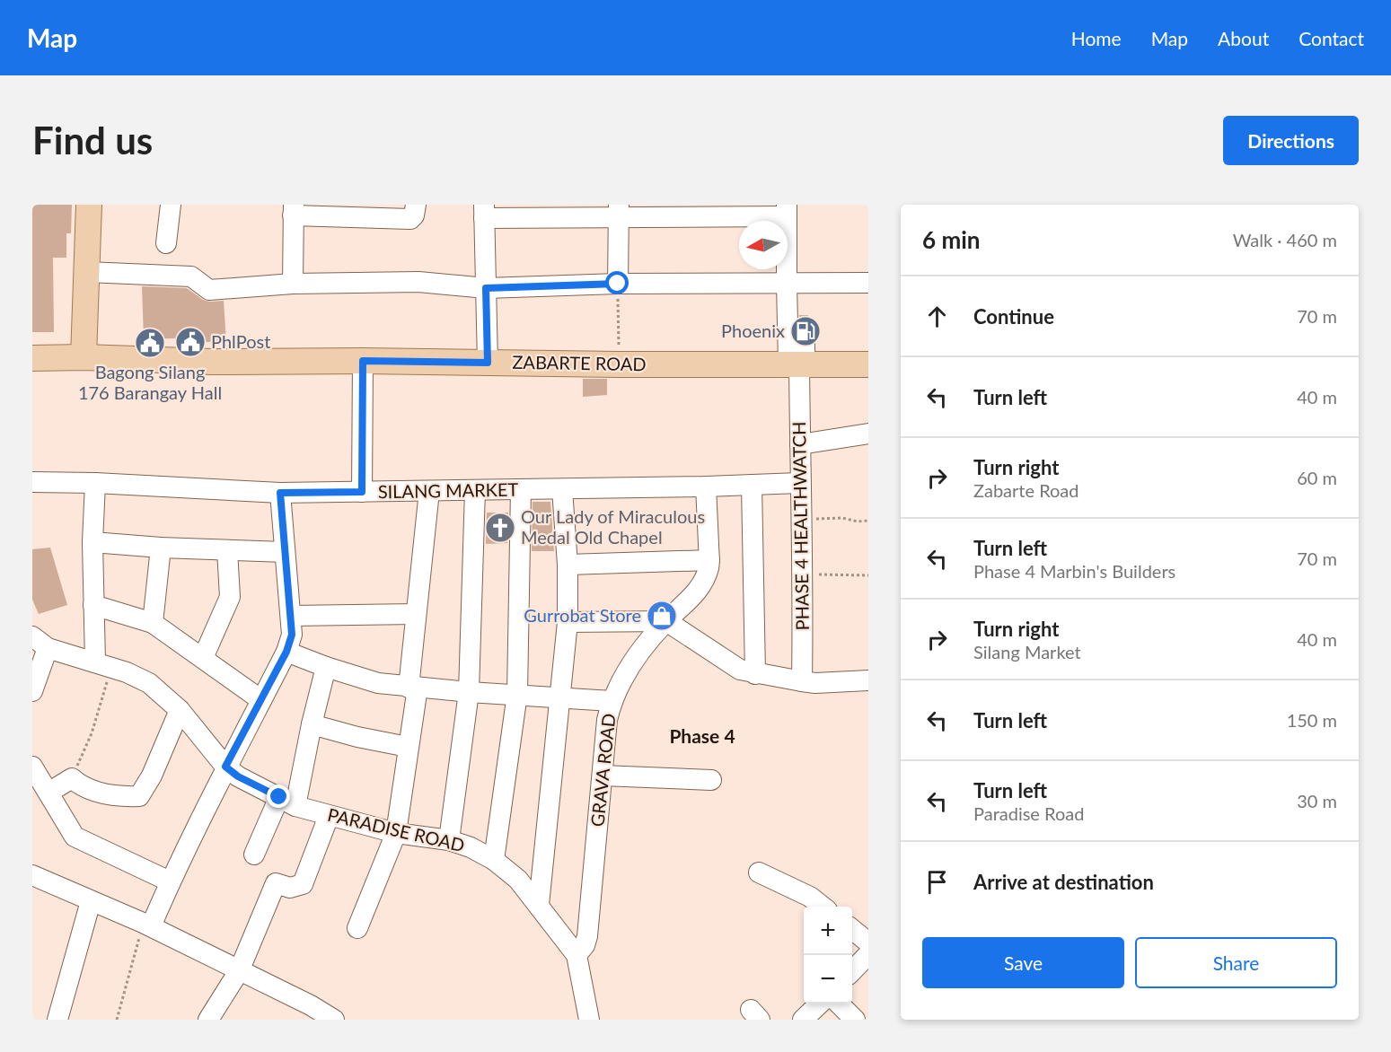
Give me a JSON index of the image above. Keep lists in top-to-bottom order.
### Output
{
  "streets": {
    "main road": ["ZABARTE ROAD"],
    "street": [
      "SILANG MARKET",
      "PHASE 4 HEALTHWATCH",
      "GRAVA ROAD",
      "PARADISE ROAD"
    ]
  },
  "crossings": [
    ["ZABARTE ROAD", "PHASE 4 HEALTHWATCH"],
    ["SILANG MARKET", "PHASE 4 HEALTHWATCH"],
    ["SILANG MARKET", "GRAVA ROAD"],
    ["GRAVA ROAD", "PARADISE ROAD"]
  ],
  "districts": ["Phase 4"],
  "places": {
    "fuel station": ["Phoenix"],
    "public building": ["PhlPost", "Bagong Silang 176 Barangay Hall"],
    "church": ["Our Lady of Miraculous Medal Old Chapel"],
    "shop": ["Gurrobat Store"]
  },
  "north": "left",
  "page": {
    "header": "Map",
    "nav": [
      "Home",
      "Map",
      "About",
      "Contact"
    ],
    "buttons": [
      "Directions",
      ["Save", "Share"]
    ],
    "title": "Find us",
    "heading": ["6 min", "Walk · 460 m"],
    "list": [
      ["Continue", "70 m"],
      ["Turn left", "40 m"],
      ["Turn right", "Zabarte Road", "60 m"],
      ["Turn left", "Phase 4 Marbin's Builders", "70 m"],
      ["Turn right", "Silang Market", "40 m"],
      ["Turn left", "150 m"],
      ["Turn left", "Paradise Road", "30 m"],
      "Arrive at destination"
    ],
    "map_buttons": ["+", "−"]
  }
}
